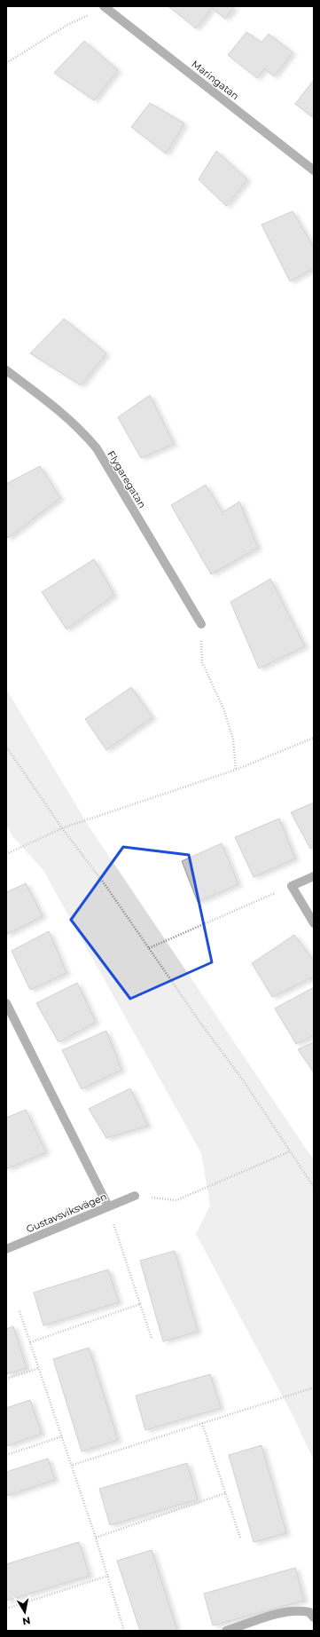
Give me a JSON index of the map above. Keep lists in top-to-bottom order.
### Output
{
  "streets": {
    "street": ["Maringatan", "Flygaregatan", "Gustavsviksvägen"]
  },
  "north": "bottom"
}
